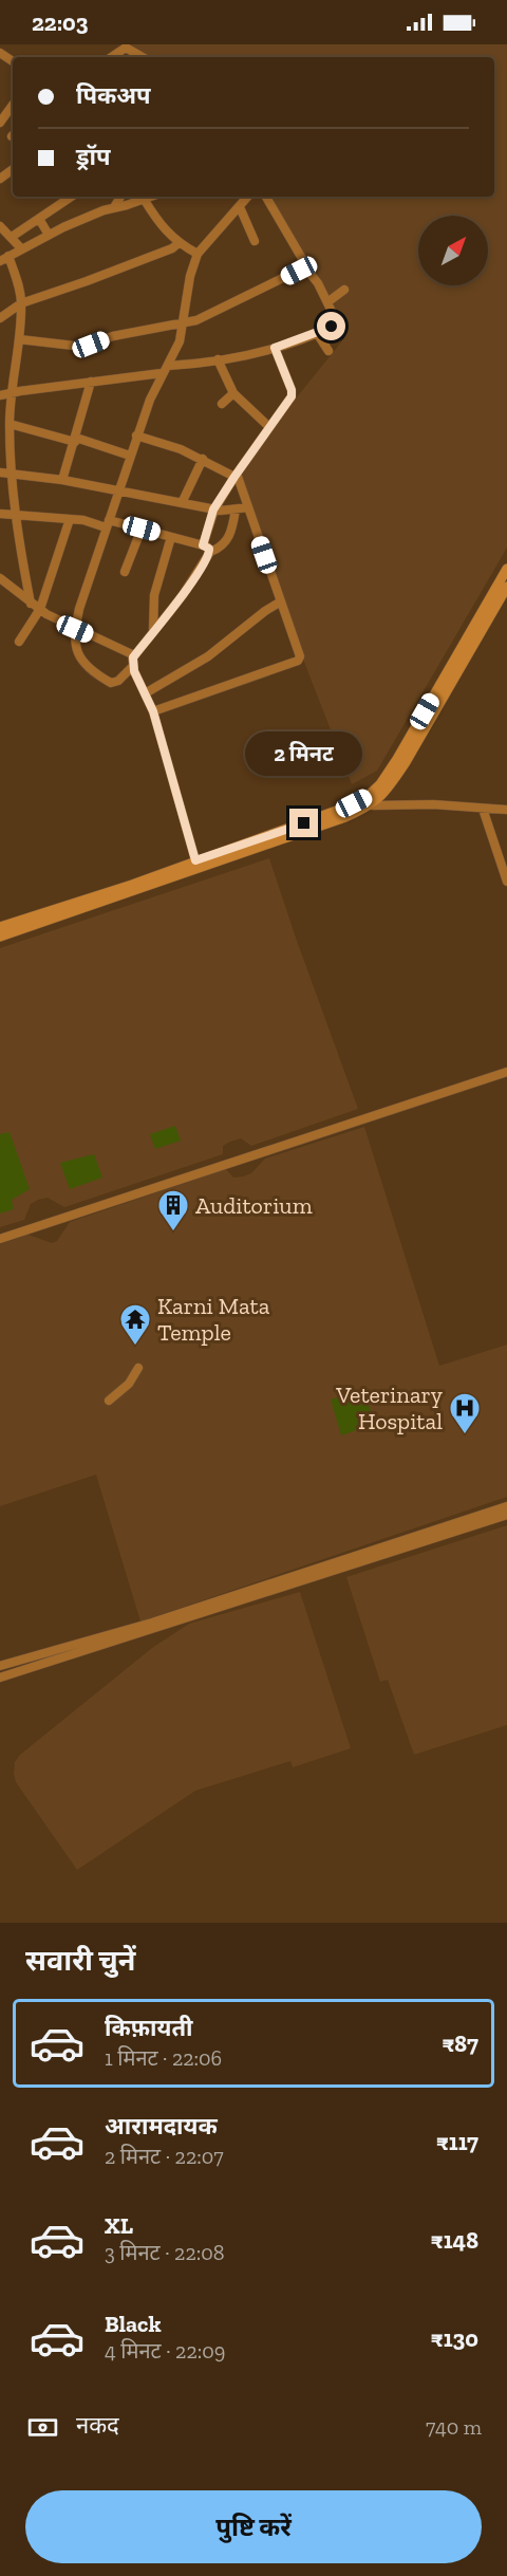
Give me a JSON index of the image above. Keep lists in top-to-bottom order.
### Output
{
  "places": {
    "building": ["Auditorium"],
    "temple": ["Karni Mata Temple"],
    "hospital": ["Veterinary Hospital"]
  },
  "north": "top right",
  "page": {
    "status": "22:03",
    "banner": ["पिकअप", "ड्रॉप"],
    "bubble": "2 मिनट",
    "heading": "सवारी चुनें",
    "list": [
      {
        "name": "किफ़ायती",
        "note": "1 मिनट · 22:06",
        "value": "₹87"
      },
      {
        "name": "आरामदायक",
        "note": "2 मिनट · 22:07",
        "value": "₹117"
      },
      {
        "name": "XL",
        "note": "3 मिनट · 22:08",
        "value": "₹148"
      },
      {
        "name": "Black",
        "note": "4 मिनट · 22:09",
        "value": "₹130"
      }
    ],
    "pay": ["नकद", "740 m"],
    "buttons": "पुष्टि करें"
  }
}
